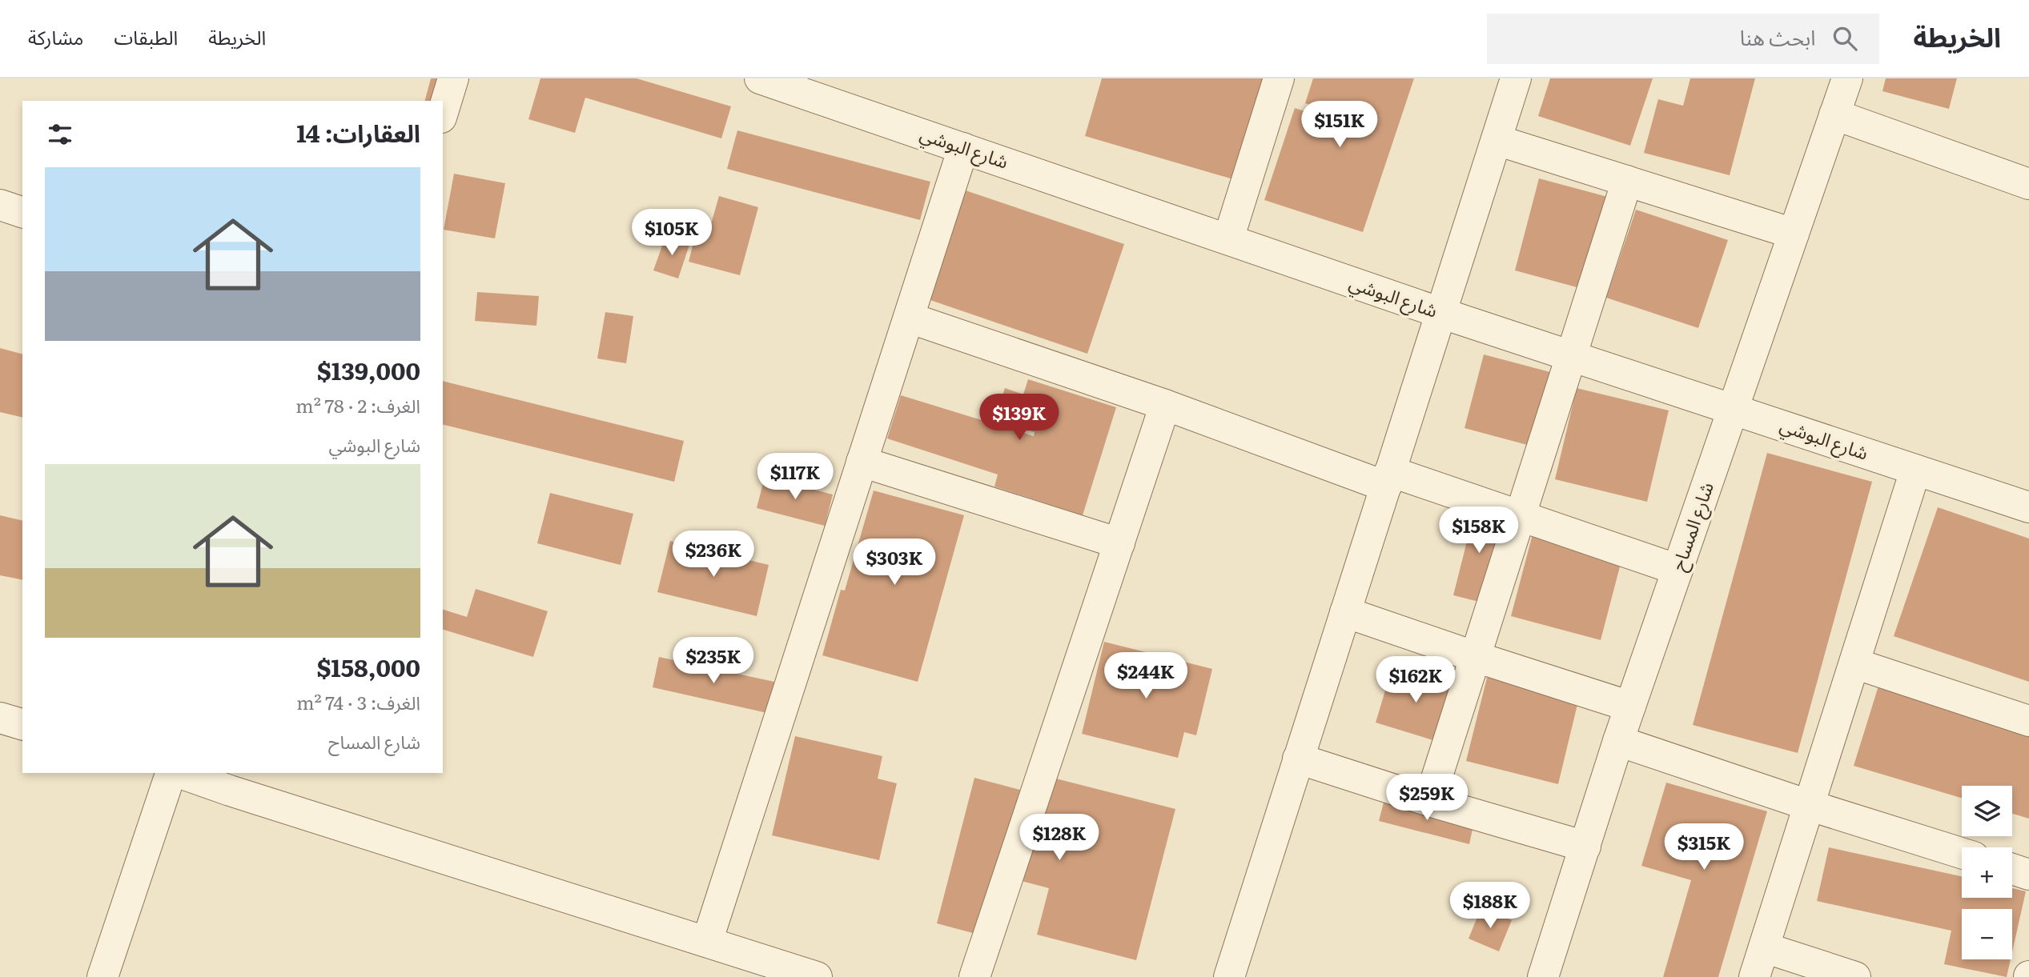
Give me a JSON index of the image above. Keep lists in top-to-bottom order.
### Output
{
  "streets": {
    "street": ["شارع البوشي", "شارع المساح"]
  },
  "crossings": [
    ["شارع البوشي", "شارع المساح"]
  ],
  "page": {
    "header": "الخريطة",
    "search": "ابحث هنا",
    "nav": ["الخريطة", "الطبقات", "مشاركة"],
    "price": [
      "$151K",
      "$105K",
      "$139K",
      "$117K",
      "$158K",
      "$236K",
      "$303K",
      "$235K",
      "$244K",
      "$162K",
      "$259K",
      "$128K",
      "$315K",
      "$188K"
    ],
    "heading": "العقارات: 14",
    "list": [
      {
        "name": "$139,000",
        "note": "الغرف: 2 · 78 m² · شارع البوشي"
      },
      {
        "name": "$158,000",
        "note": "الغرف: 3 · 74 m² · شارع المساح"
      }
    ],
    "map_buttons": ["+", "−"]
  }
}
